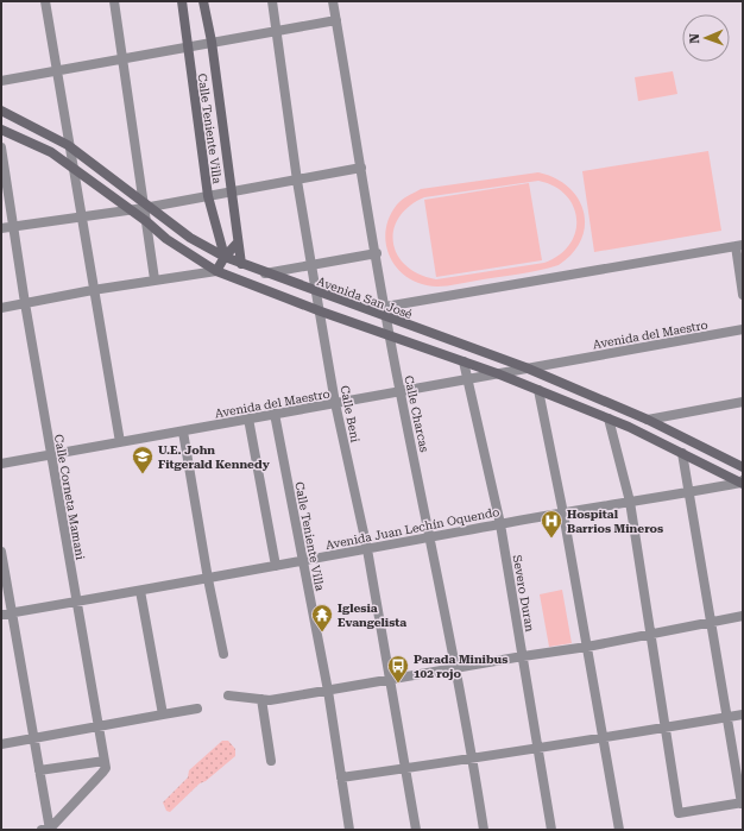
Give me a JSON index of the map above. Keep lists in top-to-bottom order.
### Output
{
  "streets": {
    "street": [
      "Calle Teniente Villa",
      "Avenida San José",
      "Avenida del Maestro",
      "Calle Beni",
      "Calle Charcas",
      "Calle Corneta Mamani",
      "Avenida Juan Lechín Oquendo",
      "Severo Duran"
    ]
  },
  "crossings": [
    ["Calle Teniente Villa", "Avenida San José"],
    ["Calle Teniente Villa", "Avenida del Maestro"],
    ["Calle Teniente Villa", "Avenida Juan Lechín Oquendo"],
    ["Avenida San José", "Avenida del Maestro"],
    ["Avenida San José", "Calle Beni"],
    ["Avenida San José", "Calle Charcas"],
    ["Avenida del Maestro", "Calle Beni"],
    ["Avenida del Maestro", "Calle Charcas"],
    ["Avenida del Maestro", "Calle Corneta Mamani"],
    ["Avenida del Maestro", "Severo Duran"],
    ["Calle Beni", "Avenida Juan Lechín Oquendo"],
    ["Calle Charcas", "Avenida Juan Lechín Oquendo"],
    ["Calle Corneta Mamani", "Avenida Juan Lechín Oquendo"],
    ["Avenida Juan Lechín Oquendo", "Severo Duran"]
  ],
  "places": {
    "school or university": ["U.E. John Fitgerald Kennedy"],
    "hospital": ["Hospital Barrios Mineros"],
    "temple": ["Iglesia Evangelista"],
    "bus stop": ["Parada Minibus 102 rojo"]
  },
  "north": "left"
}
